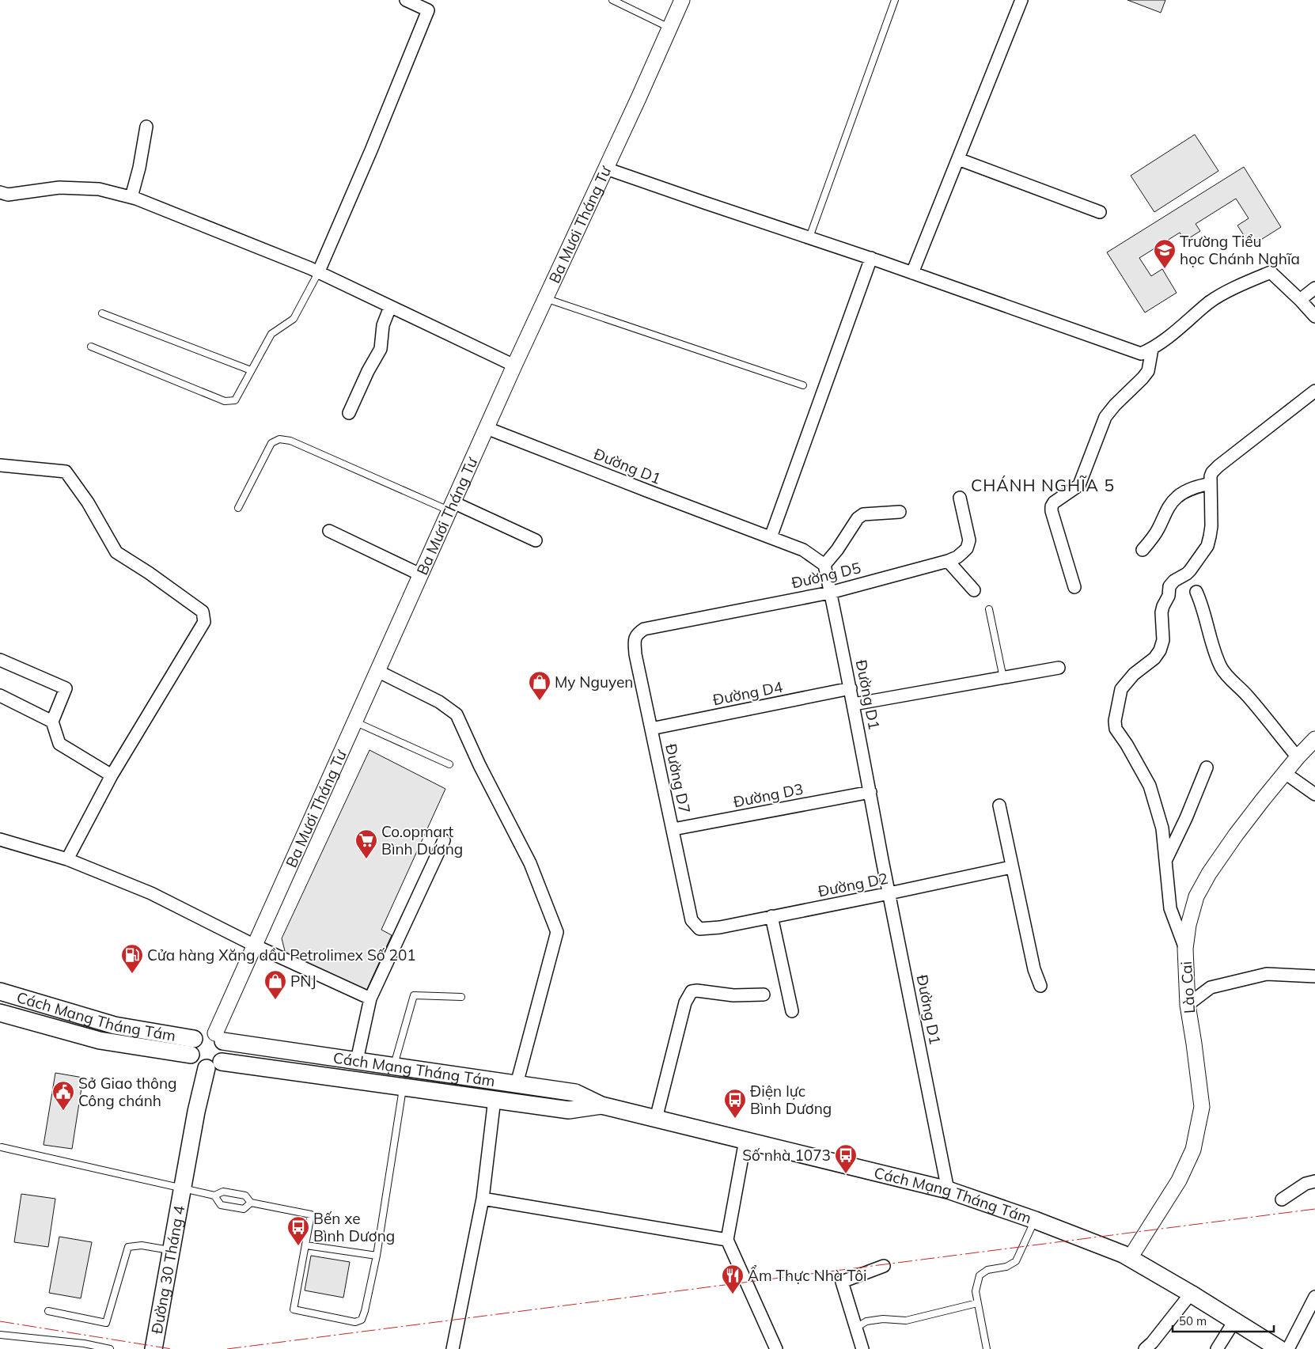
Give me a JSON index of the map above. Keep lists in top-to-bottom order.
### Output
{
  "streets": {
    "main road": ["Cách Mạng Tháng Tám", "Đường 30 Tháng 4"],
    "street": [
      "Ba Mươi Tháng Tư",
      "Đường D1",
      "Đường D5",
      "Đường D4",
      "Đường D7",
      "Đường D3",
      "Đường D2",
      "Lào Cai"
    ]
  },
  "crossings": [
    ["Ba Mươi Tháng Tư", "Đường D1"],
    ["Ba Mươi Tháng Tư", "Cách Mạng Tháng Tám"],
    ["Đường D1", "Đường D5"],
    ["Đường D1", "Đường D4"],
    ["Đường D1", "Đường D3"],
    ["Đường D1", "Đường D2"],
    ["Đường D1", "Cách Mạng Tháng Tám"],
    ["Đường D5", "Đường D7"],
    ["Đường D4", "Đường D7"],
    ["Đường D7", "Đường D3"],
    ["Đường D7", "Đường D2"],
    ["Lào Cai", "Cách Mạng Tháng Tám"]
  ],
  "districts": ["CHÁNH NGHĨA 5"],
  "places": {
    "school or university": ["Trường Tiểu học Chánh Nghĩa"],
    "shop": ["My Nguyen", "PNJ"],
    "supermarket": ["Co.opmart Bình Dương"],
    "fuel station": ["Cửa hàng Xăng dầu Petrolimex Số 201"],
    "public building": ["Sở Giao thông Công chánh"],
    "bus stop": ["Điện lực Bình Dương", "Số nhà 1073", "Bến xe Bình Dương"],
    "restaurant": ["Ẩm Thực Nhà Tôi"]
  },
  "scale_bar": "50 m"
}
